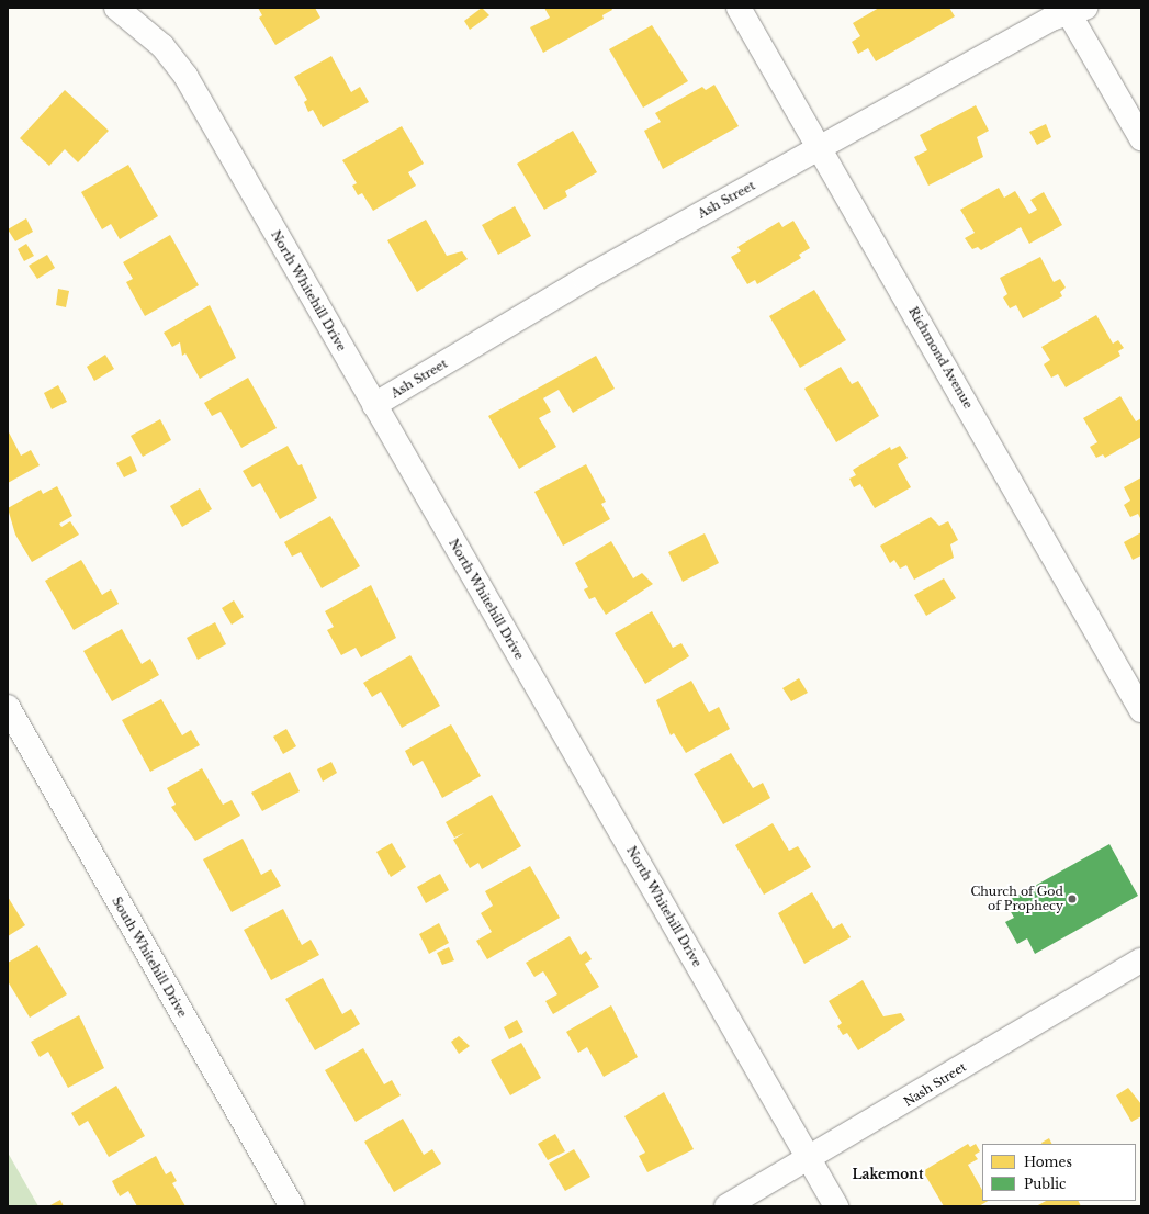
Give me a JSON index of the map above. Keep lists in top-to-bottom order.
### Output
{
  "streets": {
    "street": [
      "Ash Street",
      "North Whitehill Drive",
      "Richmond Avenue",
      "South Whitehill Drive",
      "Nash Street"
    ]
  },
  "crossings": [
    ["Ash Street", "North Whitehill Drive"],
    ["Ash Street", "Richmond Avenue"],
    ["North Whitehill Drive", "Nash Street"]
  ],
  "districts": ["Lakemont"],
  "places": ["Church of God of Prophecy"],
  "legend": ["Homes", "Public"]
}
